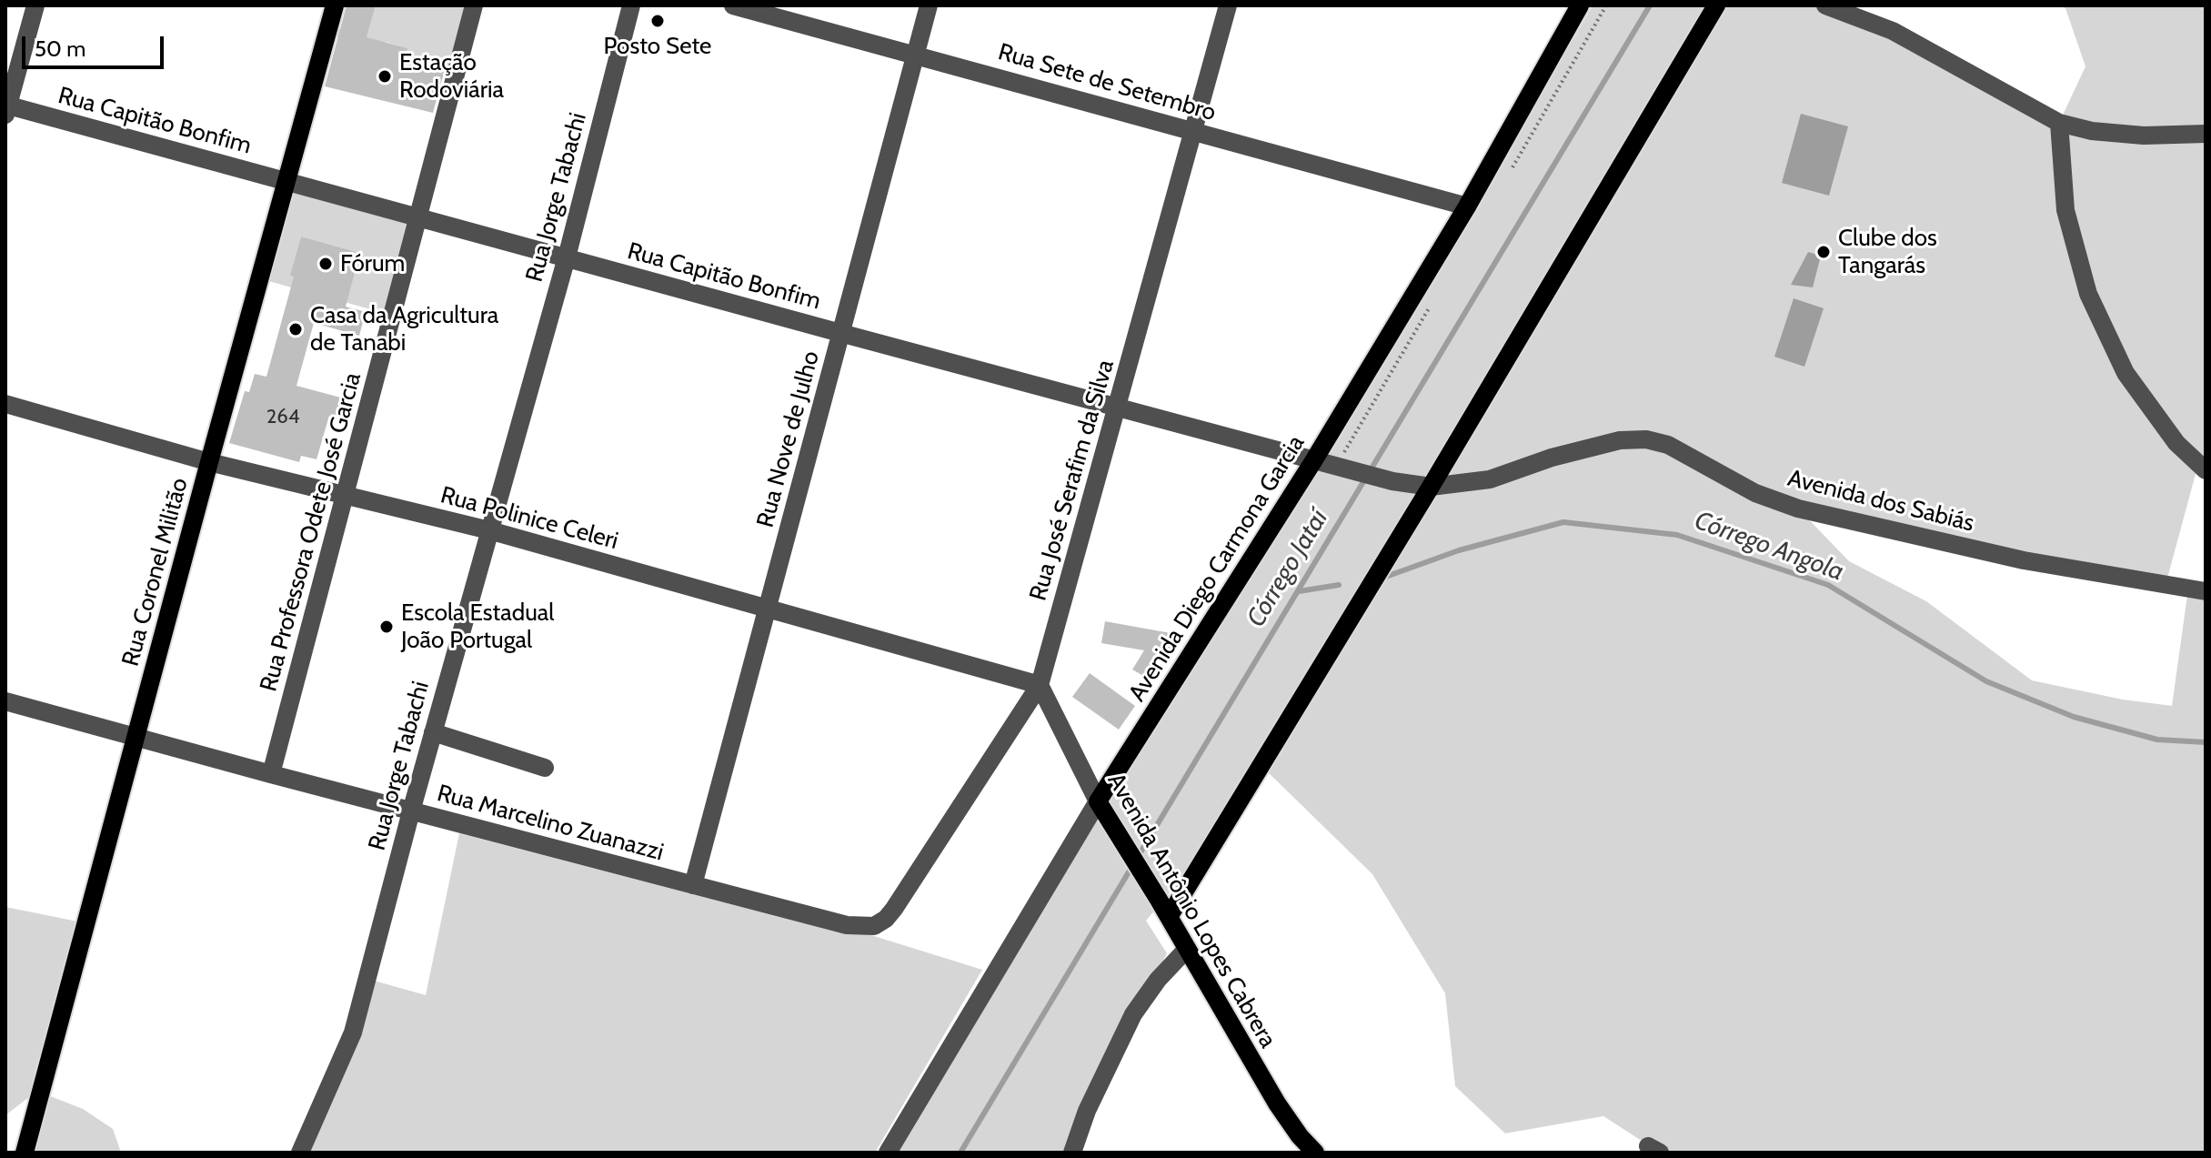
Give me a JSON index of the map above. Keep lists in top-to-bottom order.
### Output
{
  "streets": {
    "main road": ["Avenida Diego Carmona Garcia", "Rua Coronel Militão", "Avenida Antônio Lopes Cabrera"],
    "street": [
      "Rua Sete de Setembro",
      "Rua Capitão Bonfim",
      "Rua Jorge Tabachi",
      "Rua Nove de Julho",
      "Rua José Serafim da Silva",
      "Avenida dos Sabiás",
      "Rua Polinice Celeri",
      "Rua Professora Odete José Garcia",
      "Rua Marcelino Zuanazzi"
    ]
  },
  "crossings": [
    ["Rua Sete de Setembro", "Rua Nove de Julho"],
    ["Rua Sete de Setembro", "Rua José Serafim da Silva"],
    ["Rua Sete de Setembro", "Avenida Diego Carmona Garcia"],
    ["Rua Capitão Bonfim", "Rua Jorge Tabachi"],
    ["Rua Capitão Bonfim", "Rua Nove de Julho"],
    ["Rua Capitão Bonfim", "Rua José Serafim da Silva"],
    ["Rua Capitão Bonfim", "Avenida dos Sabiás"],
    ["Rua Capitão Bonfim", "Rua Professora Odete José Garcia"],
    ["Rua Capitão Bonfim", "Avenida Diego Carmona Garcia"],
    ["Rua Capitão Bonfim", "Rua Coronel Militão"],
    ["Rua Jorge Tabachi", "Rua Polinice Celeri"],
    ["Rua Jorge Tabachi", "Rua Marcelino Zuanazzi"],
    ["Rua Nove de Julho", "Rua Polinice Celeri"],
    ["Rua Nove de Julho", "Rua Marcelino Zuanazzi"],
    ["Rua José Serafim da Silva", "Rua Polinice Celeri"],
    ["Rua José Serafim da Silva", "Rua Marcelino Zuanazzi"],
    ["Rua José Serafim da Silva", "Avenida Antônio Lopes Cabrera"],
    ["Rua Polinice Celeri", "Rua Professora Odete José Garcia"],
    ["Rua Polinice Celeri", "Rua Coronel Militão"],
    ["Rua Polinice Celeri", "Avenida Antônio Lopes Cabrera"],
    ["Rua Professora Odete José Garcia", "Rua Marcelino Zuanazzi"],
    ["Avenida Diego Carmona Garcia", "Avenida Antônio Lopes Cabrera"],
    ["Rua Coronel Militão", "Rua Marcelino Zuanazzi"]
  ],
  "water": ["Córrego Angola", "Córrego Jataí"],
  "places": [
    "Posto Sete",
    "Estação Rodoviária",
    "Clube dos Tangarás",
    "Fórum",
    "Casa da Agricultura de Tanabi",
    "Escola Estadual João Portugal"
  ],
  "house_numbers": ["264"],
  "scale_bar": "50 m"
}
